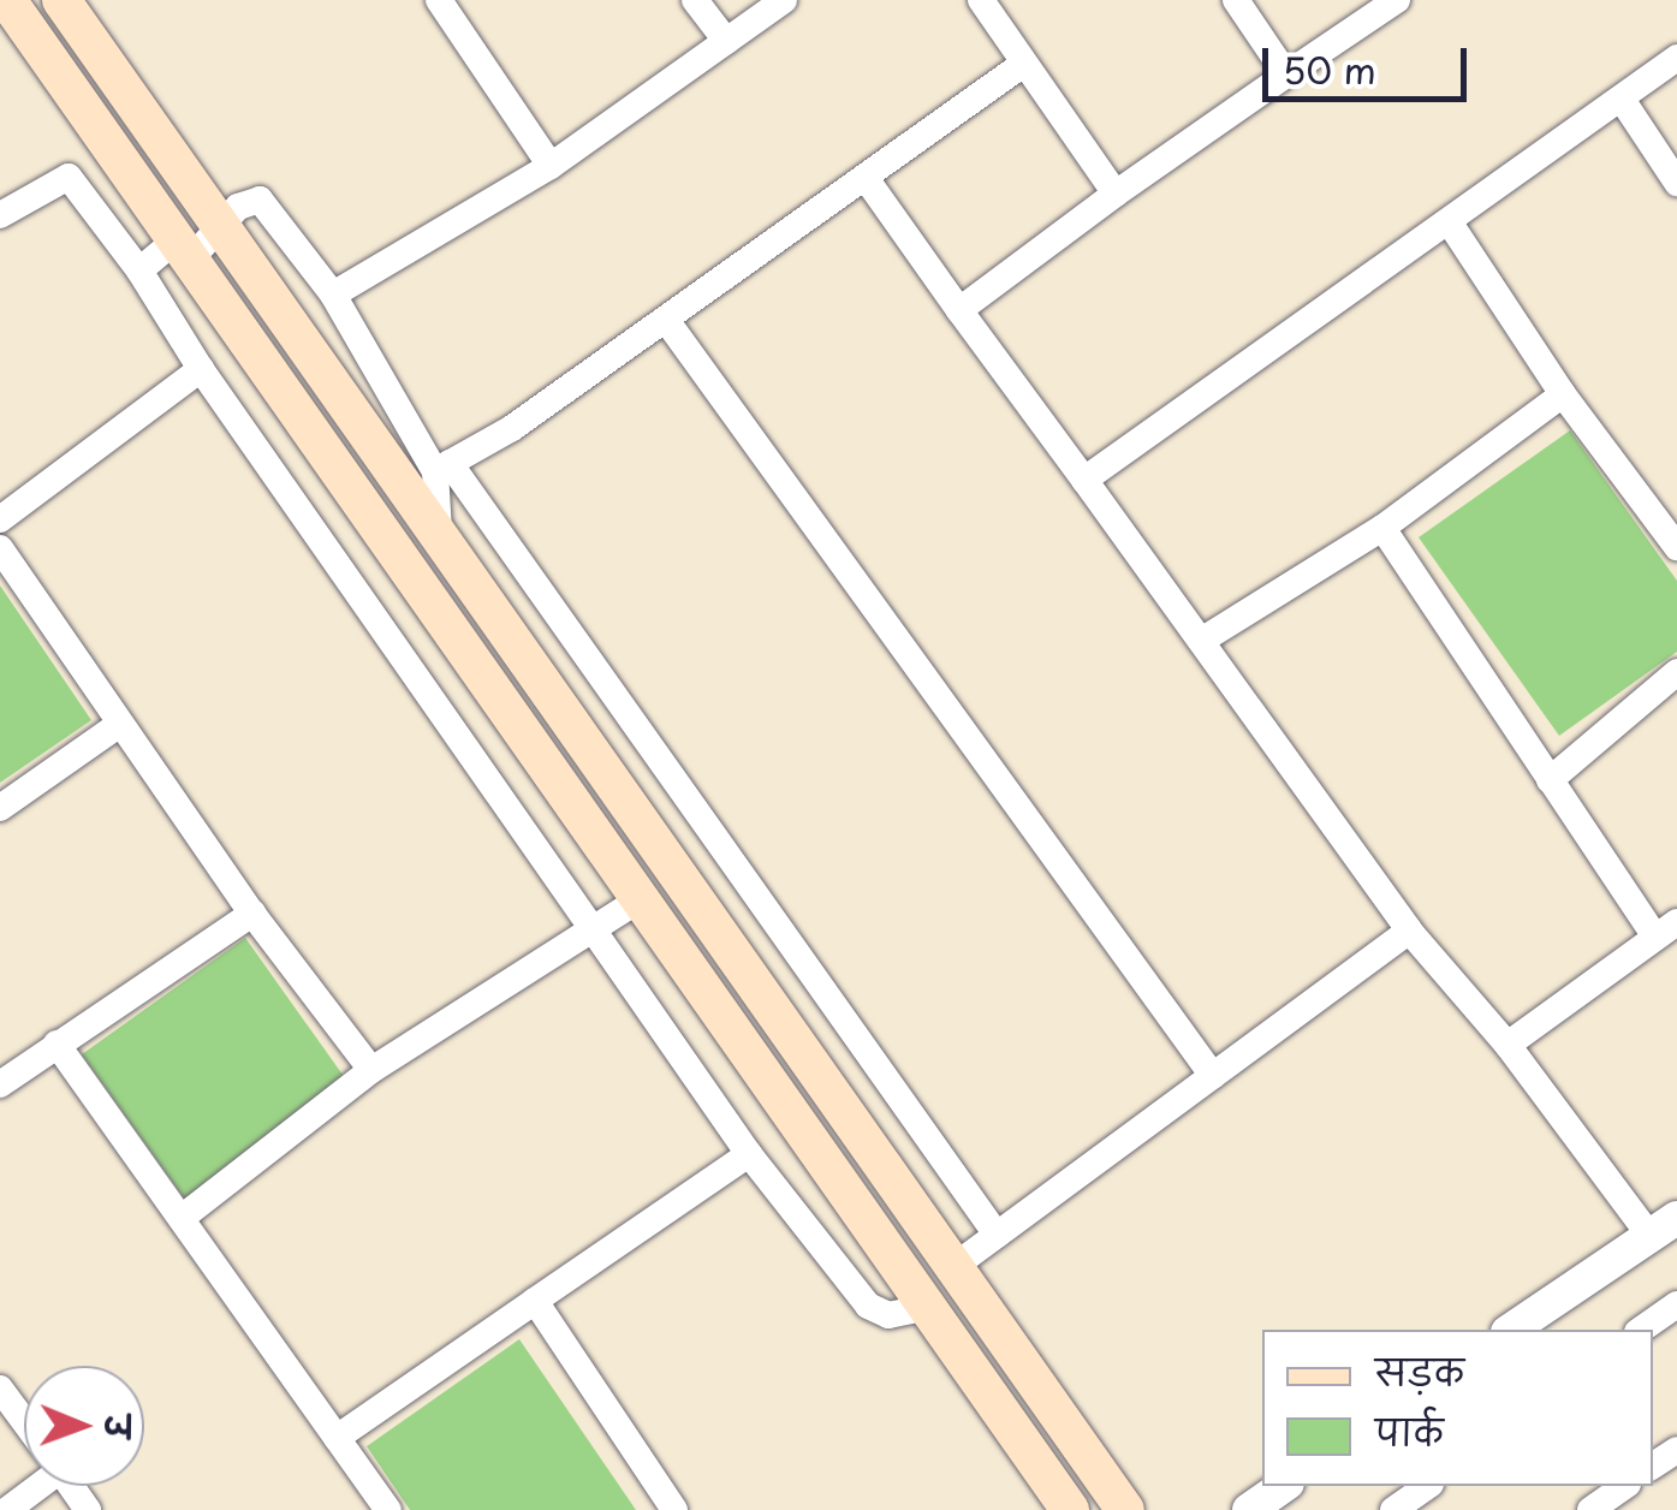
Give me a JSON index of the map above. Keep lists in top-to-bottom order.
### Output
{
  "legend": ["सड़क", "पार्क"],
  "scale_bar": "50 m",
  "north": "right"
}
